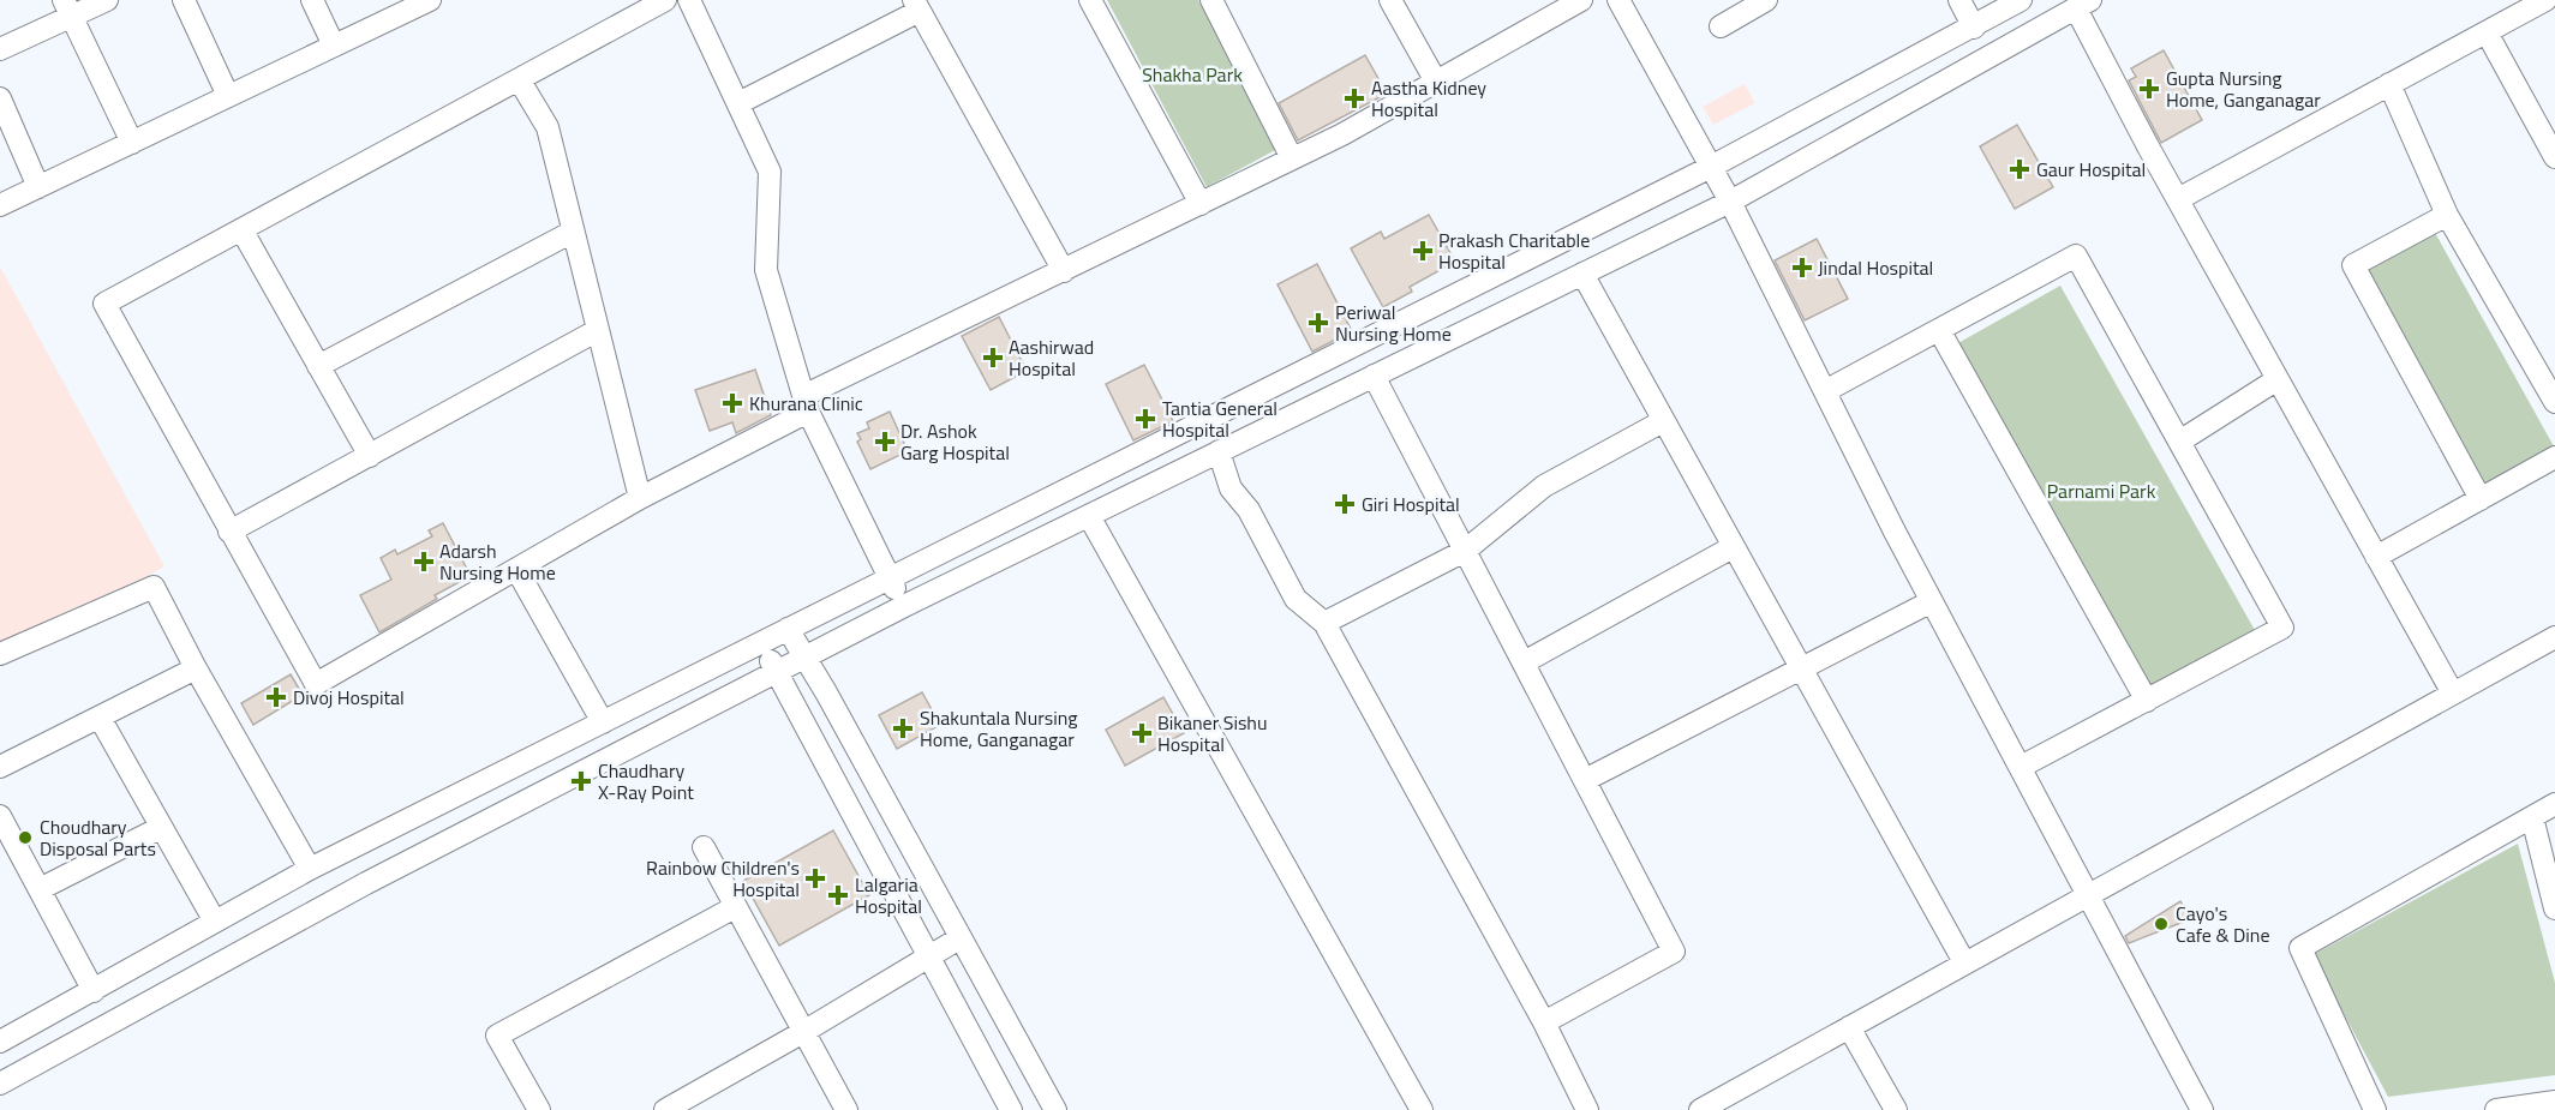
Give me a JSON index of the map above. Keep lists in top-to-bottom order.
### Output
{
  "parks": ["Shakha Park", "Parnami Park"],
  "places": {
    "health": [
      "Gupta Nursing Home, Ganganagar",
      "Aastha Kidney Hospital",
      "Gaur Hospital",
      "Prakash Charitable Hospital",
      "Jindal Hospital",
      "Periwal Nursing Home",
      "Aashirwad Hospital",
      "Khurana Clinic",
      "Tantia General Hospital",
      "Dr. Ashok Garg Hospital",
      "Giri Hospital",
      "Adarsh Nursing Home",
      "Divoj Hospital",
      "Shakuntala Nursing Home, Ganganagar",
      "Bikaner Sishu Hospital",
      "Chaudhary X-Ray Point",
      "Rainbow Children's Hospital",
      "Lalgaria Hospital"
    ],
    "other": ["Choudhary Disposal Parts", "Cayo's Cafe & Dine"]
  }
}
